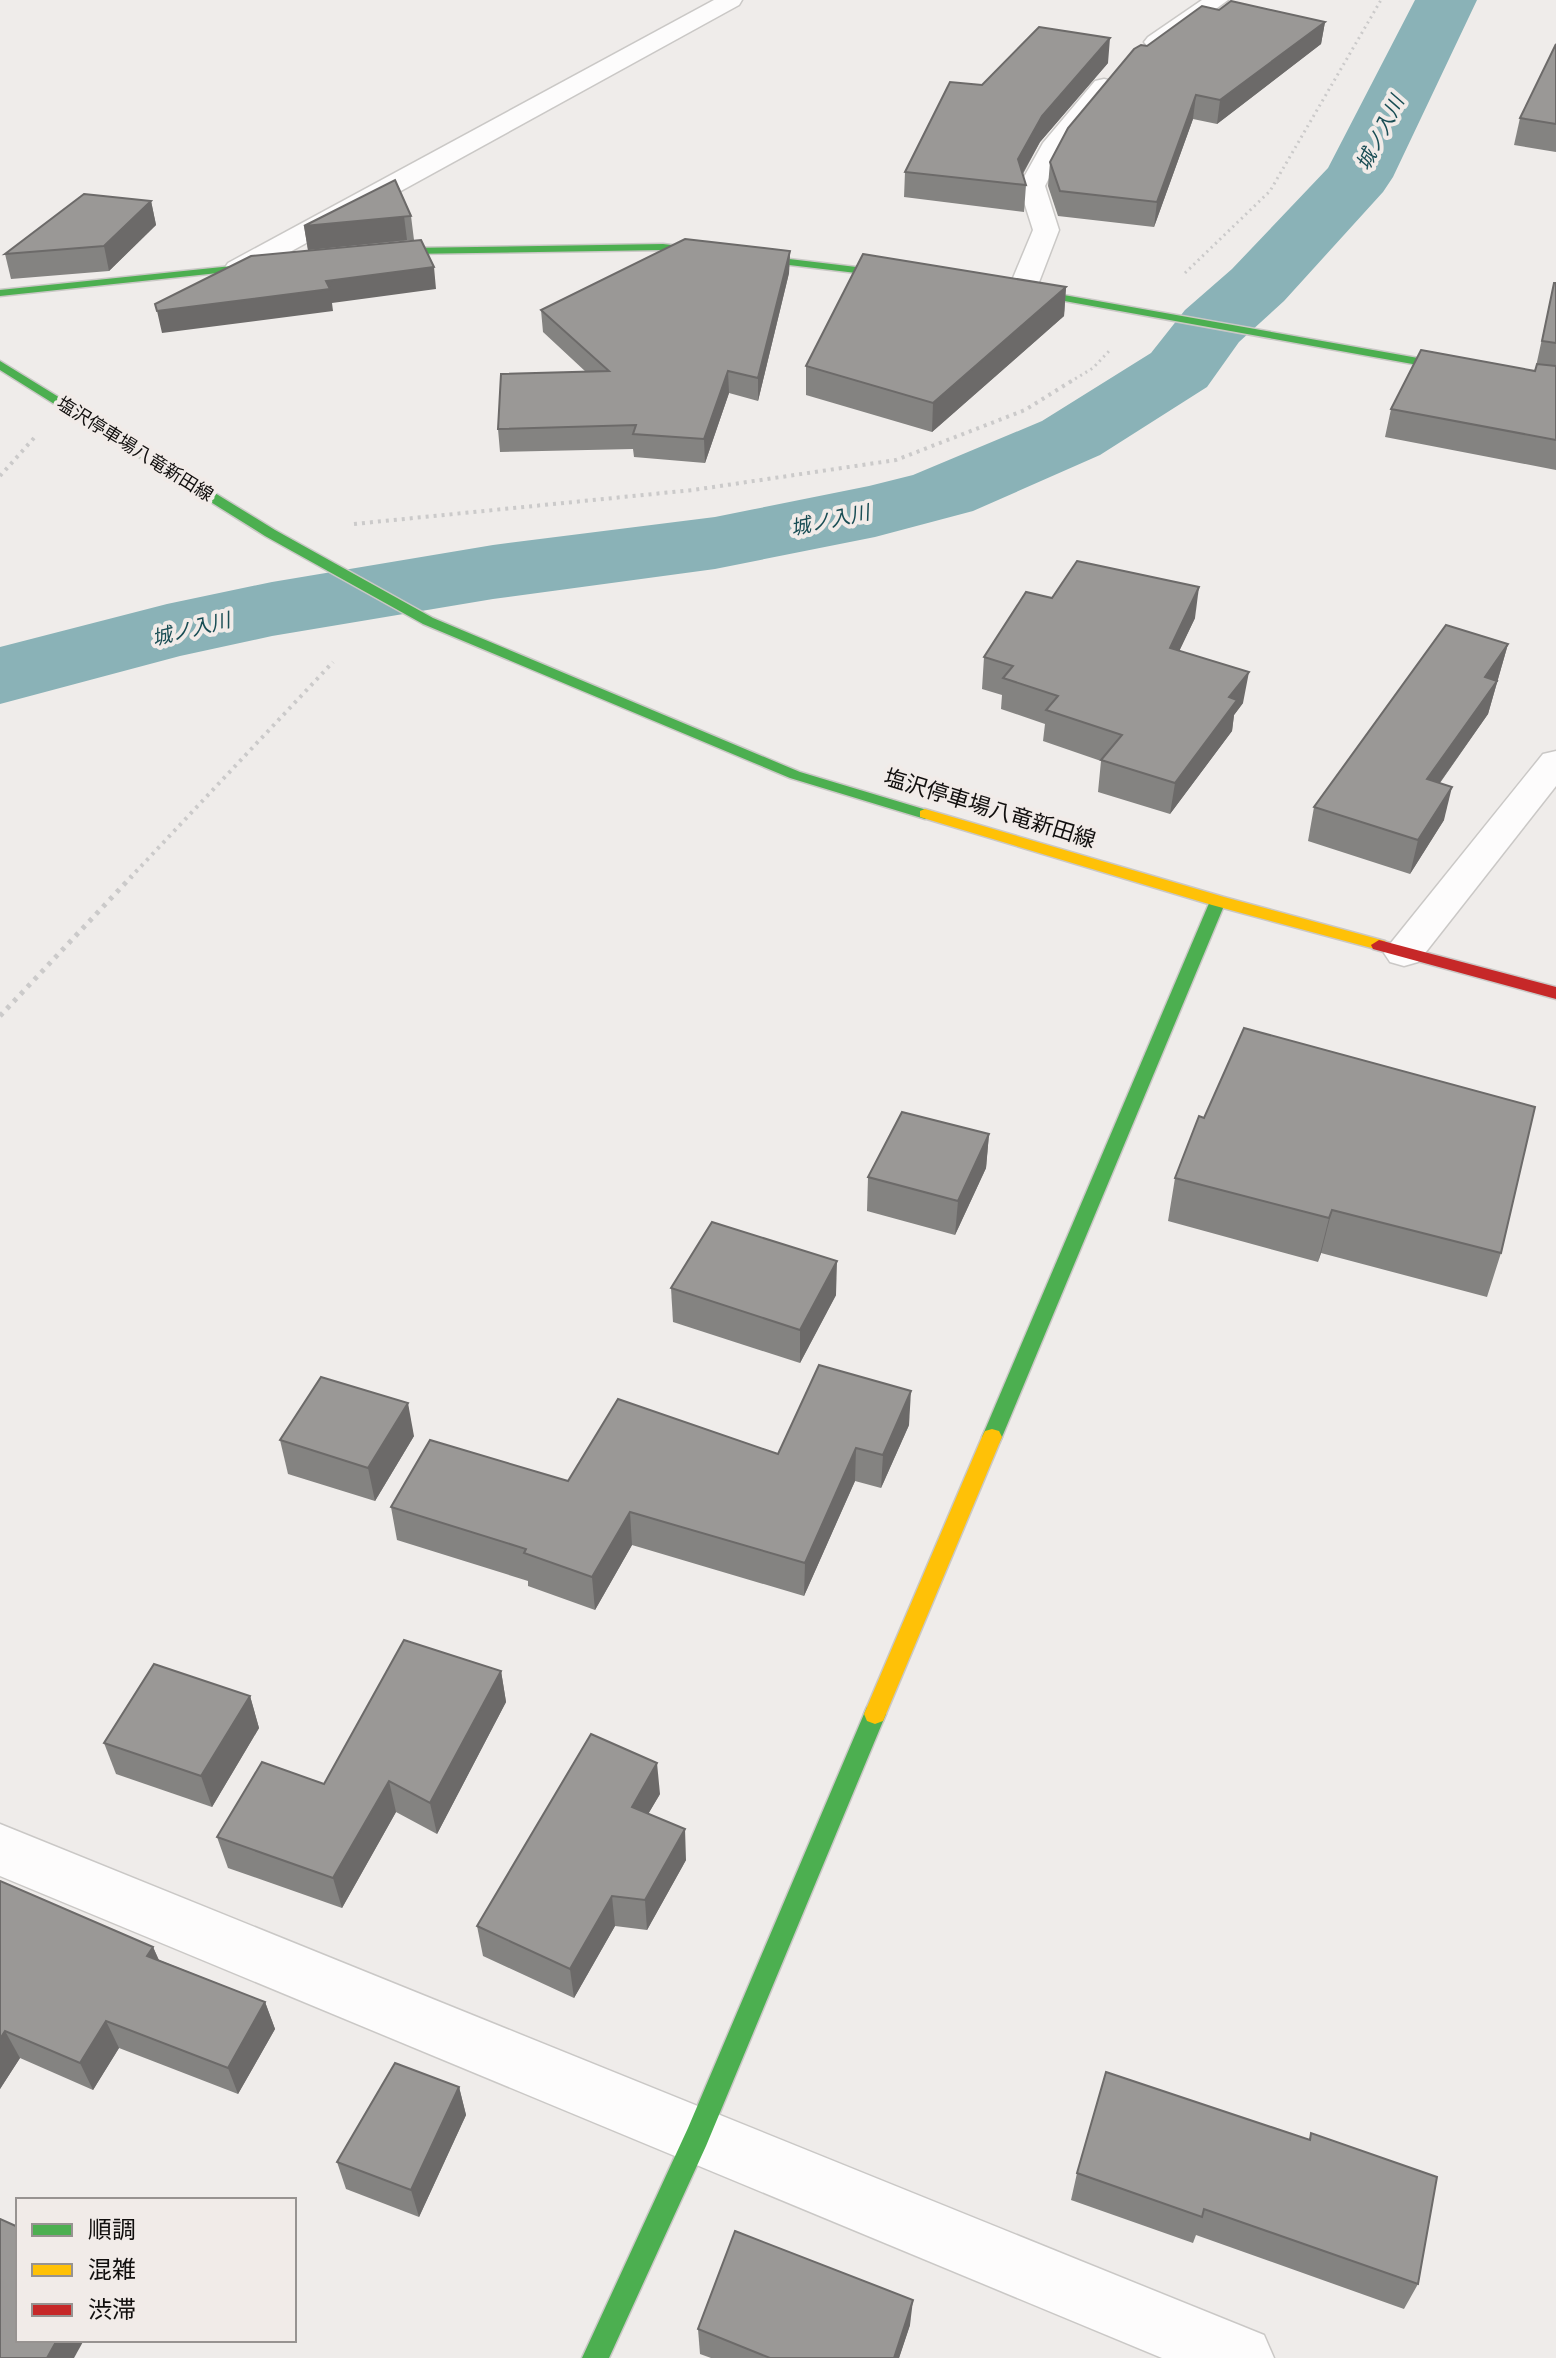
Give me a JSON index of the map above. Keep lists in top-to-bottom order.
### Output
{
  "streets": {
    "street": ["塩沢停車場八竜新田線"]
  },
  "water": ["城ノ入川"],
  "legend": ["順調", "混雑", "渋滞"]
}
